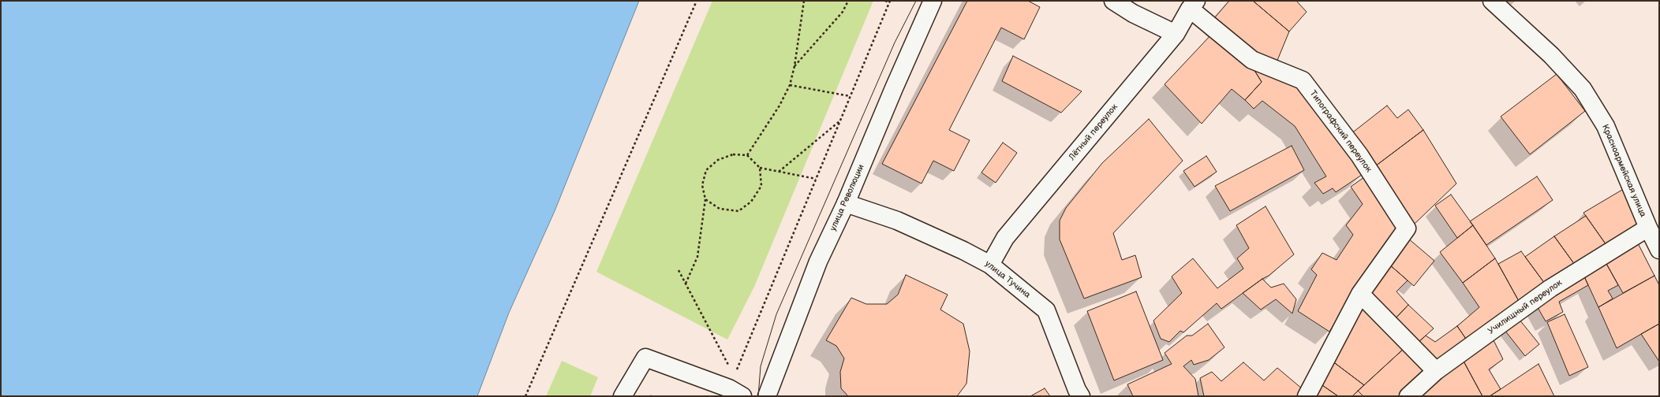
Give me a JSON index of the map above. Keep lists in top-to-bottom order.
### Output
{
  "streets": {
    "street": [
      "Типографский переулок",
      "Лётный переулок",
      "Красноармейская улица",
      "улица Революции",
      "улица Тучина",
      "Училищный переулок"
    ]
  },
  "crossings": [
    ["Типографский переулок", "Лётный переулок"],
    ["Лётный переулок", "улица Тучина"],
    ["Красноармейская улица", "Училищный переулок"],
    ["улица Революции", "улица Тучина"]
  ]
}
